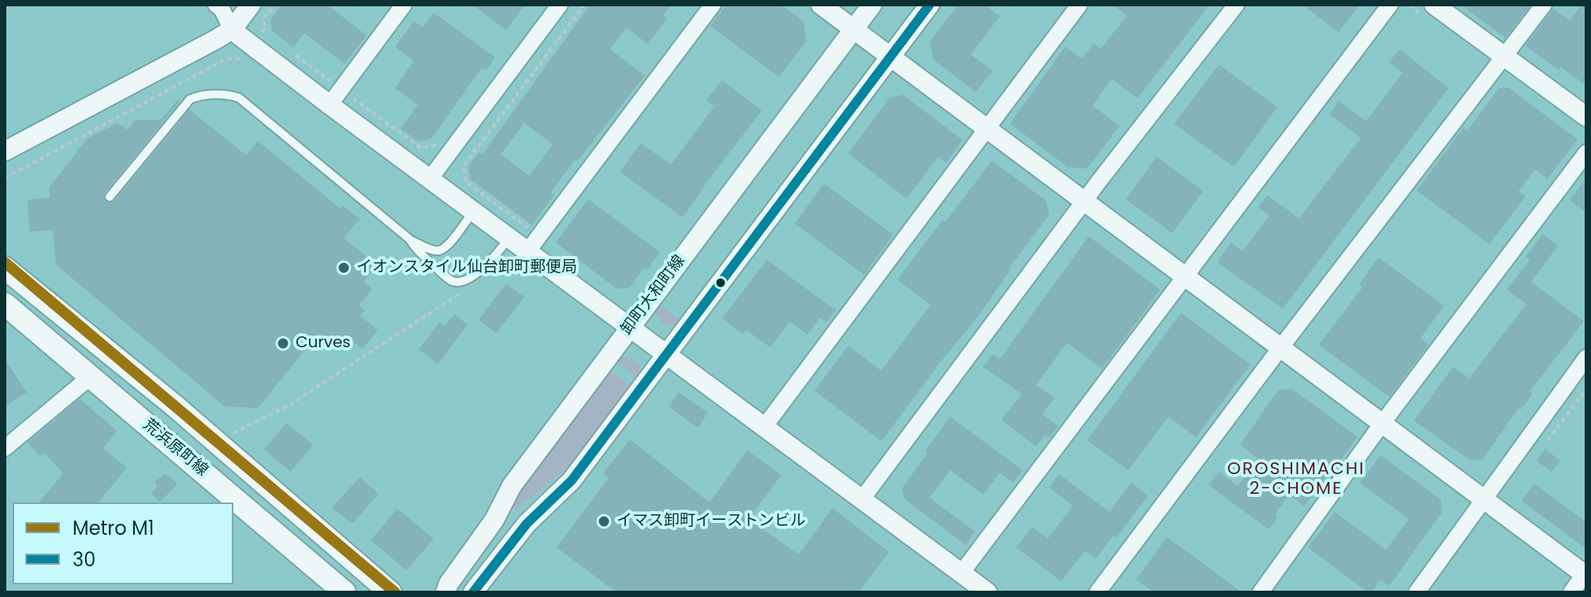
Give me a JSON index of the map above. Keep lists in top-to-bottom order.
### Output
{
  "streets": {
    "main road": ["荒浜原町線"],
    "street": ["卸町大和町線"]
  },
  "districts": ["OROSHIMACHI 2-CHOME"],
  "places": ["イオンスタイル仙台卸町郵便局", "Curves", "イマス卸町イーストンビル"],
  "lines": ["transit line 30", "metro line M1"],
  "legend": ["Metro M1", "30"]
}
